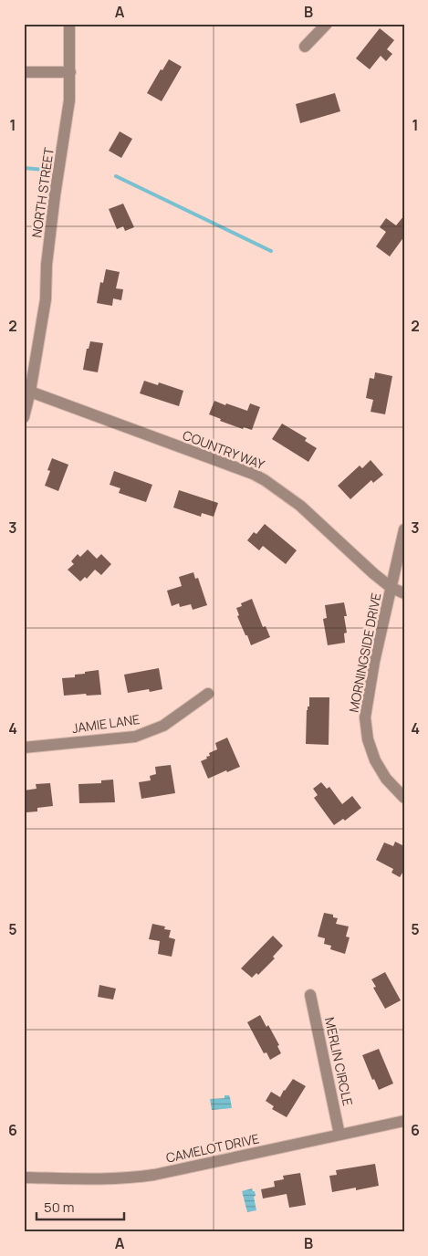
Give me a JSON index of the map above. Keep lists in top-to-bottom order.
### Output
{
  "streets": {
    "street": [
      "NORTH STREET",
      "COUNTRY WAY",
      "MORNINGSIDE DRIVE",
      "JAMIE LANE",
      "MERLIN CIRCLE",
      "CAMELOT DRIVE"
    ]
  },
  "crossings": [
    ["NORTH STREET", "COUNTRY WAY"],
    ["COUNTRY WAY", "MORNINGSIDE DRIVE"],
    ["MERLIN CIRCLE", "CAMELOT DRIVE"]
  ],
  "scale_bar": "50 m",
  "grid": {
    "columns": ["A", "B"],
    "rows": [
      "1",
      "2",
      "3",
      "4",
      "5",
      "6"
    ]
  }
}
